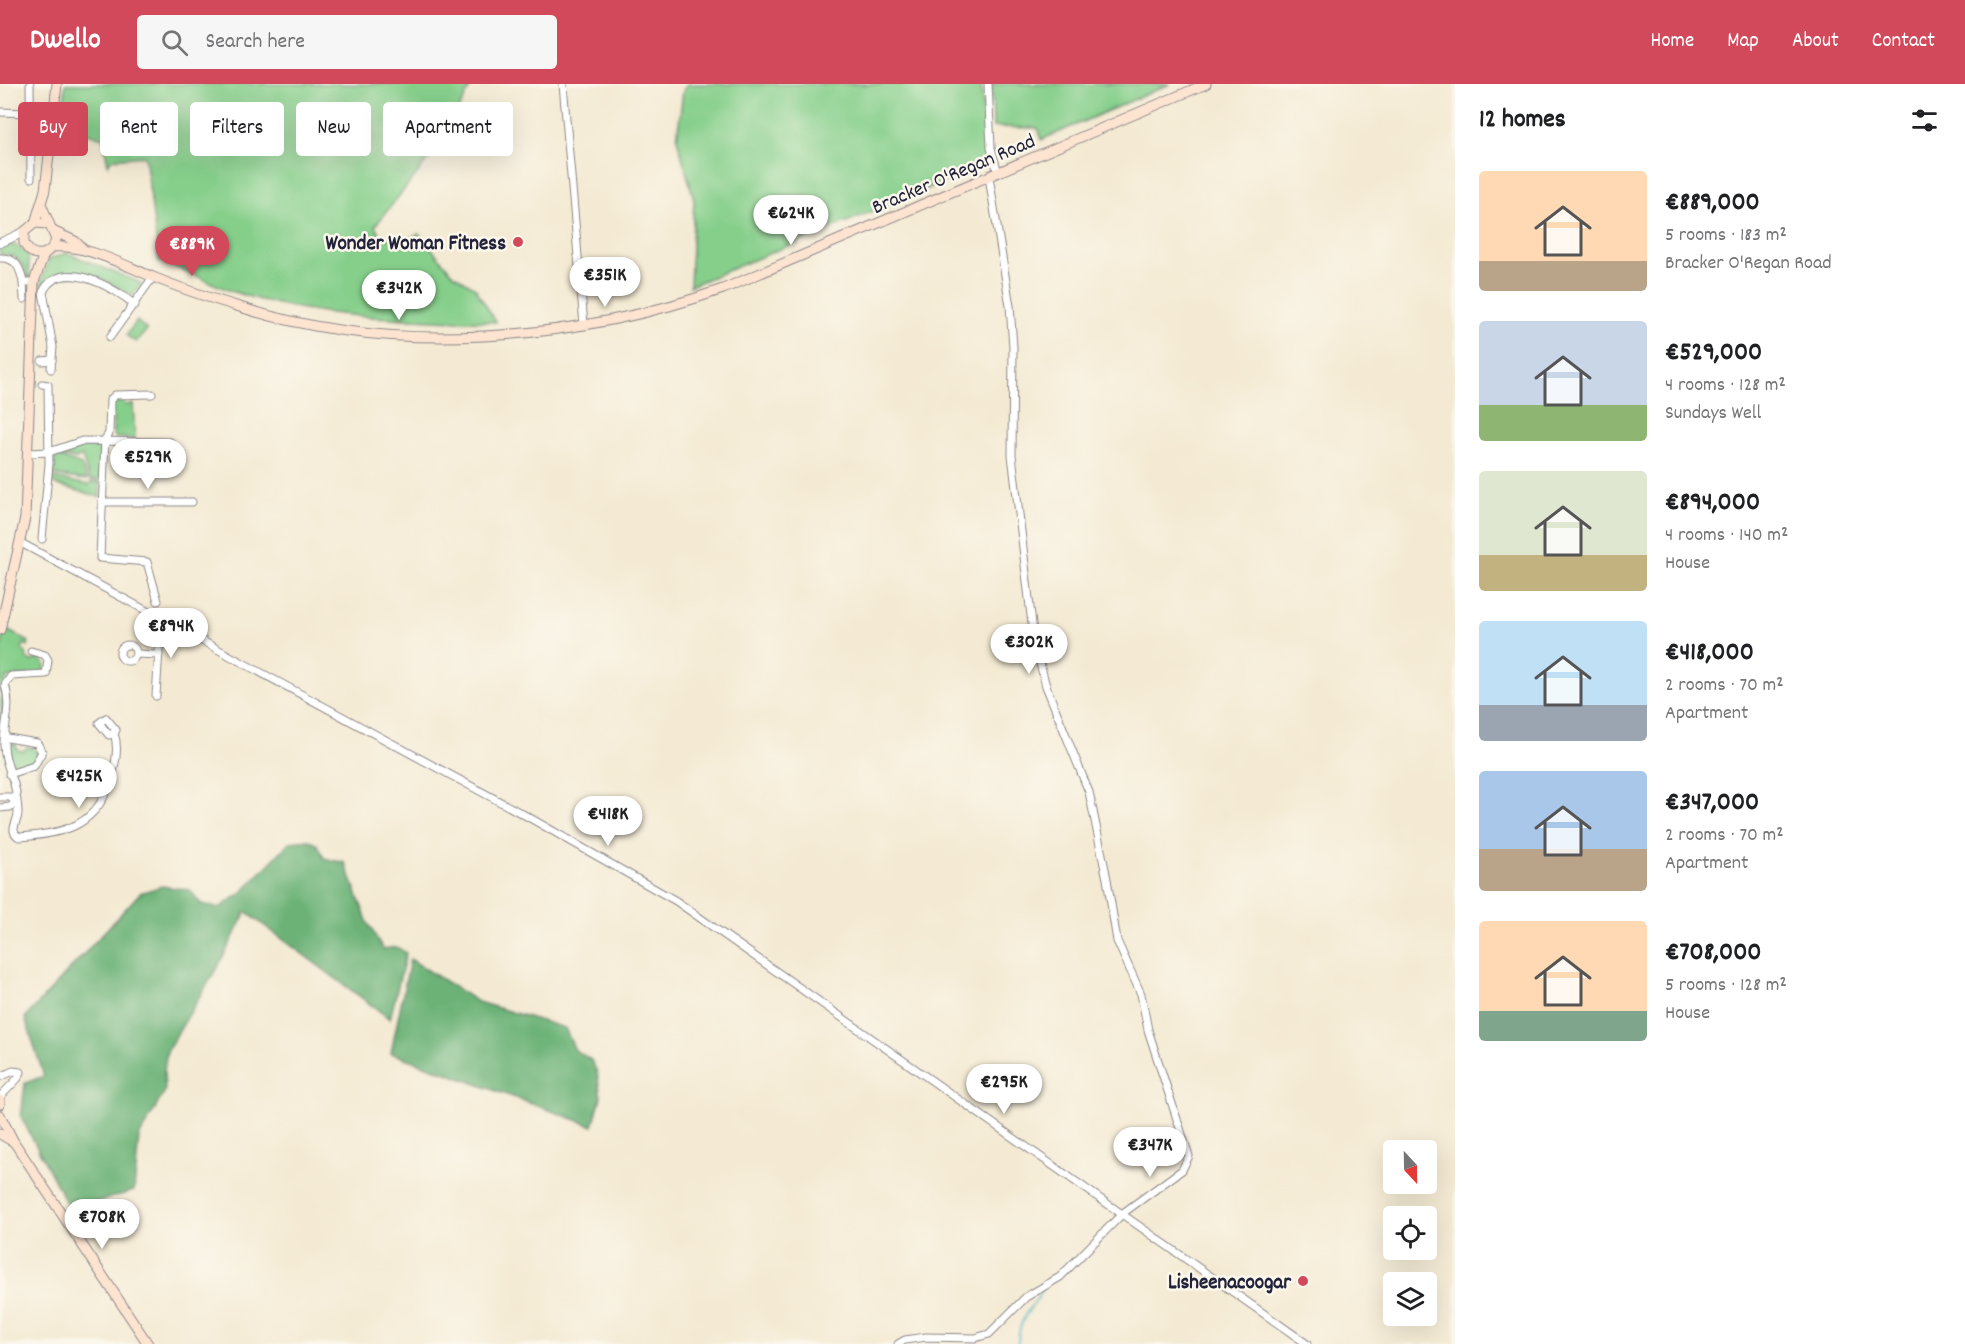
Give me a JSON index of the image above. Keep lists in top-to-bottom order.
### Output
{
  "streets": {
    "main road": ["Bracker O'Regan Road"]
  },
  "places": ["Wonder Woman Fitness", "Lisheenacoogar"],
  "north": "bottom",
  "page": {
    "header": "Dwello",
    "search": "Search here",
    "nav": [
      "Home",
      "Map",
      "About",
      "Contact"
    ],
    "heading": "12 homes",
    "chip": [
      "Buy",
      "Rent",
      "Filters",
      "New",
      "Apartment"
    ],
    "list": [
      {
        "name": "€889,000",
        "note": "5 rooms · 183 m² · Bracker O'Regan Road"
      },
      {
        "name": "€529,000",
        "note": "4 rooms · 128 m² · Sundays Well"
      },
      {
        "name": "€894,000",
        "note": "4 rooms · 140 m² · House"
      },
      {
        "name": "€418,000",
        "note": "2 rooms · 70 m² · Apartment"
      },
      {
        "name": "€347,000",
        "note": "2 rooms · 70 m² · Apartment"
      },
      {
        "name": "€708,000",
        "note": "5 rooms · 128 m² · House"
      }
    ],
    "price": [
      "€624K",
      "€889K",
      "€351K",
      "€342K",
      "€529K",
      "€894K",
      "€302K",
      "€425K",
      "€418K",
      "€295K",
      "€347K",
      "€708K"
    ]
  }
}
